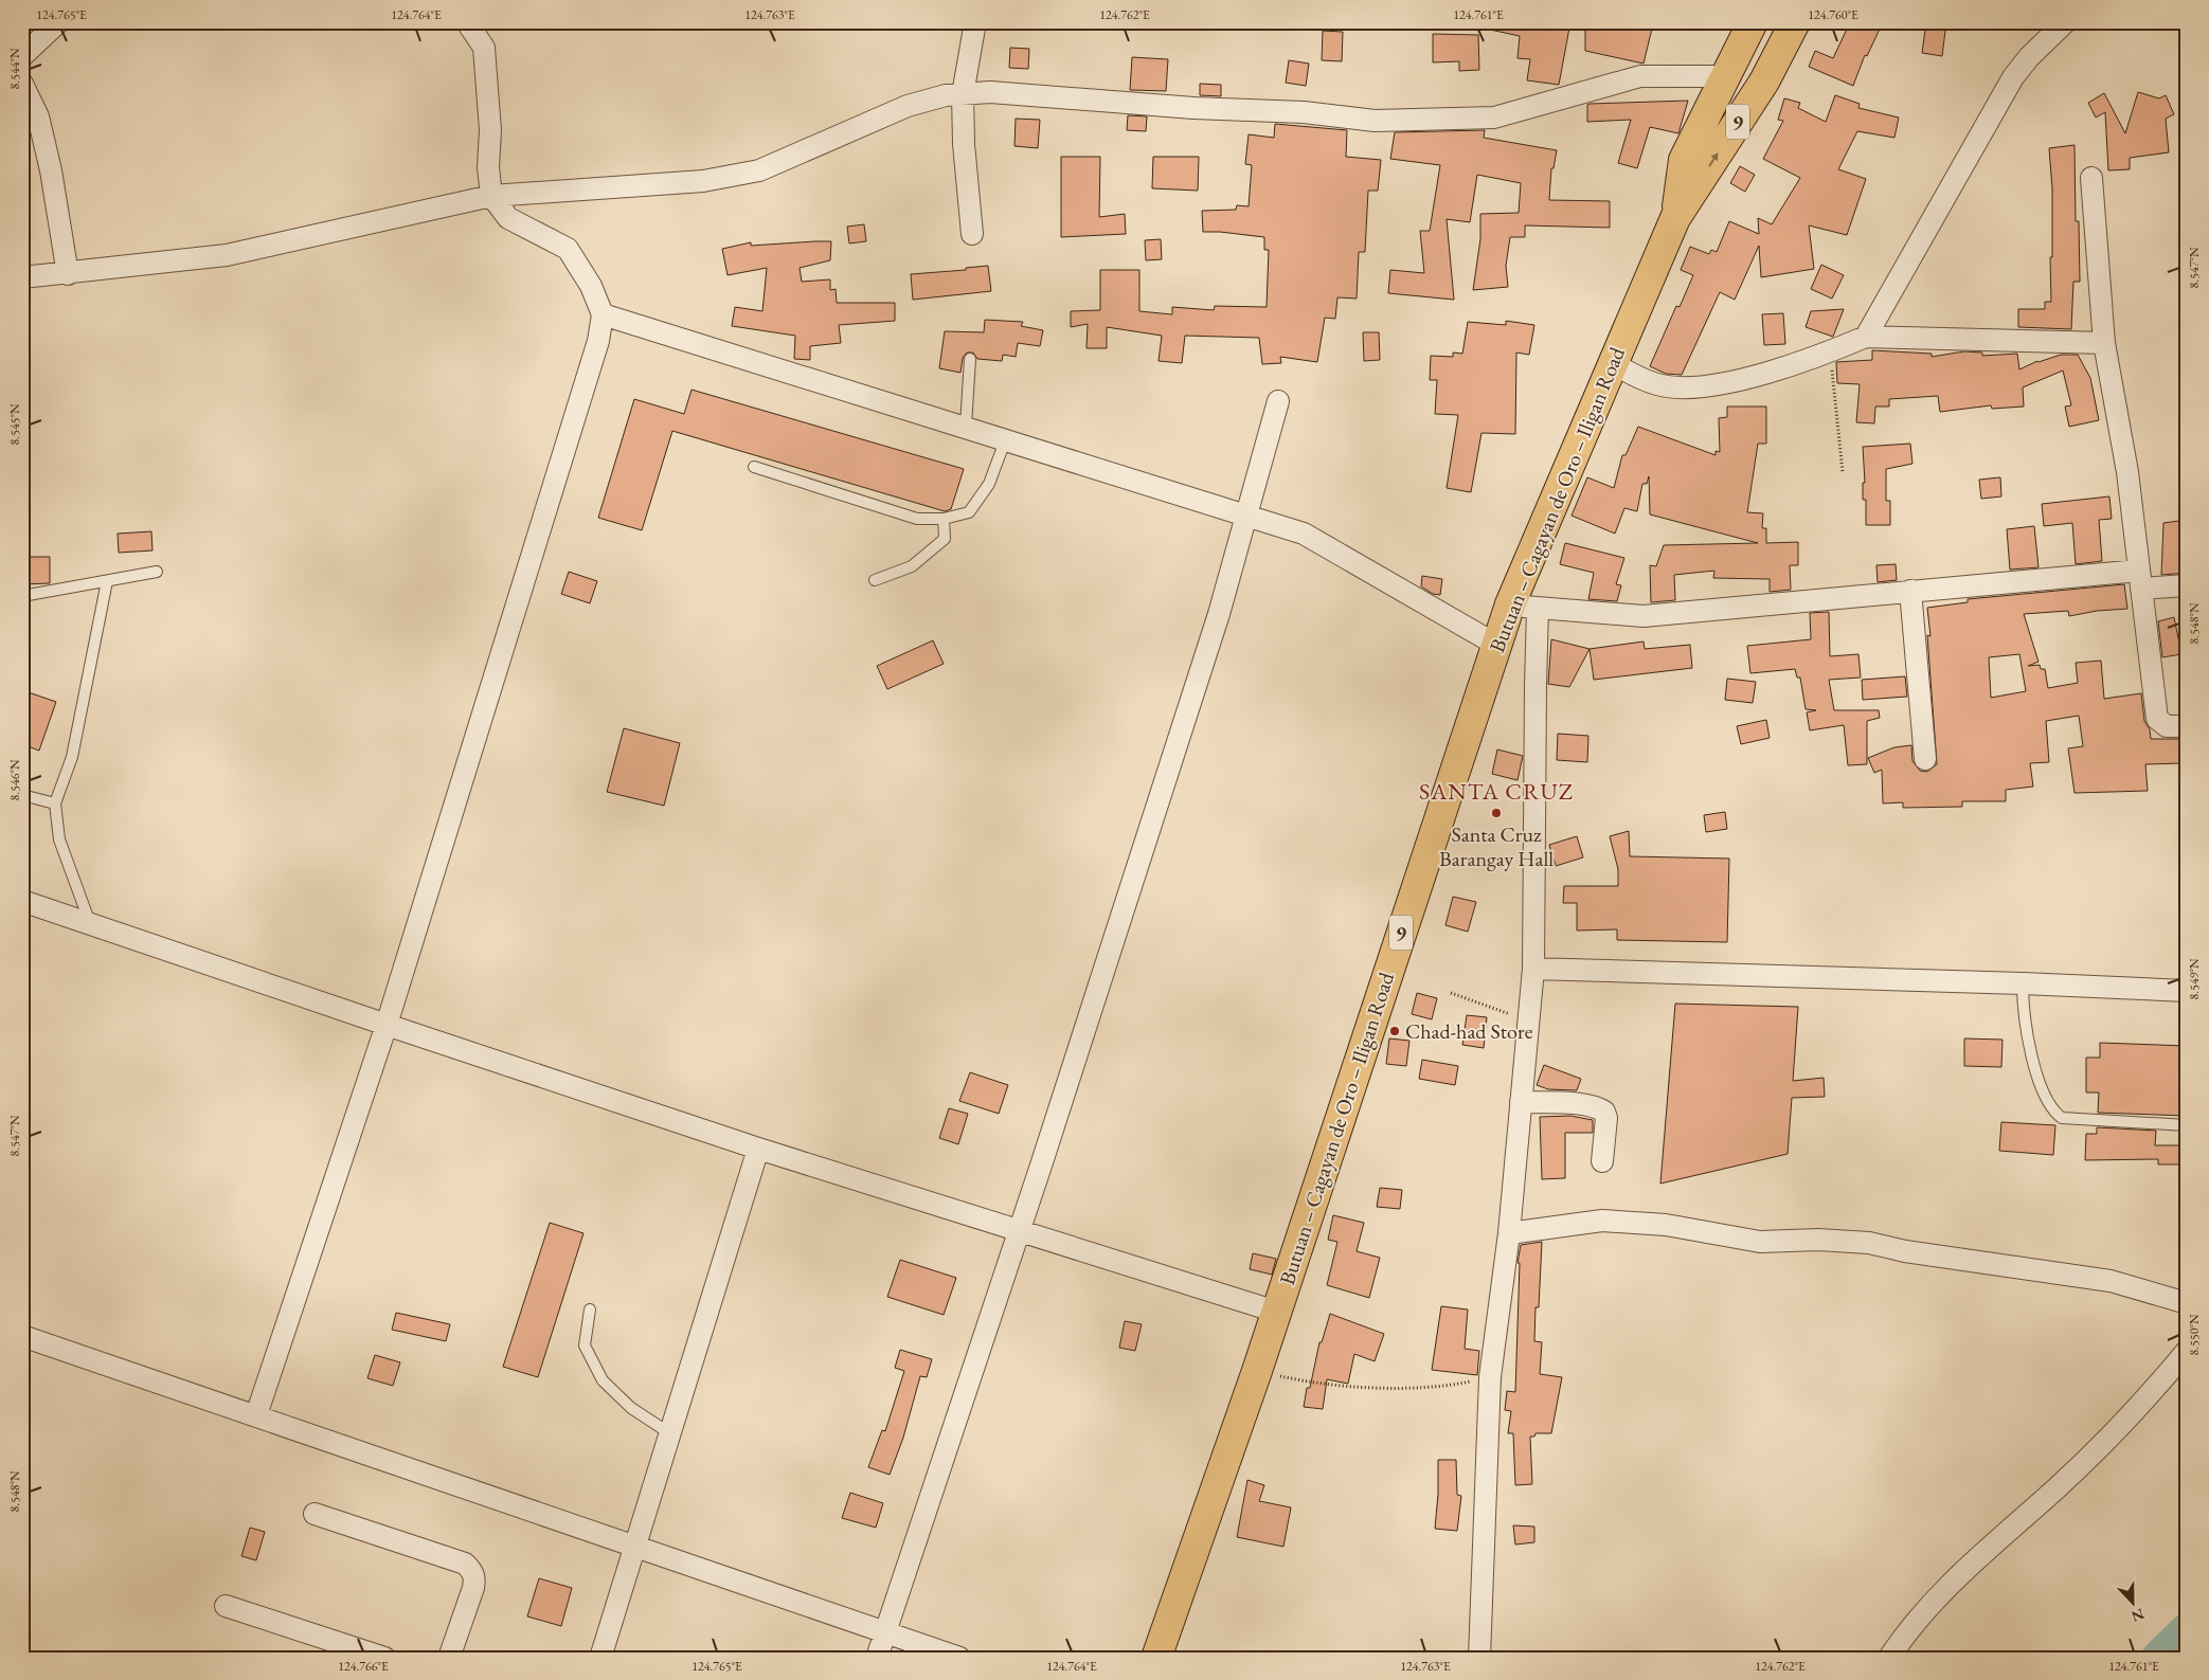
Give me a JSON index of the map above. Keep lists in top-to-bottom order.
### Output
{
  "streets": {
    "highway": ["9", "Butuan – Cagayan de Oro – Iligan Road"]
  },
  "districts": ["SANTA CRUZ"],
  "places": ["Santa Cruz Barangay Hall", "Chad-had Store"],
  "north": "bottom",
  "coordinates": [
    "124.765°E",
    "124.764°E",
    "124.763°E",
    "124.762°E",
    "124.761°E",
    "124.760°E",
    "8.544°N",
    "8.547°N",
    "8.545°N",
    "8.548°N",
    "8.546°N",
    "8.549°N",
    "8.550°N",
    "124.766°E"
  ]
}
